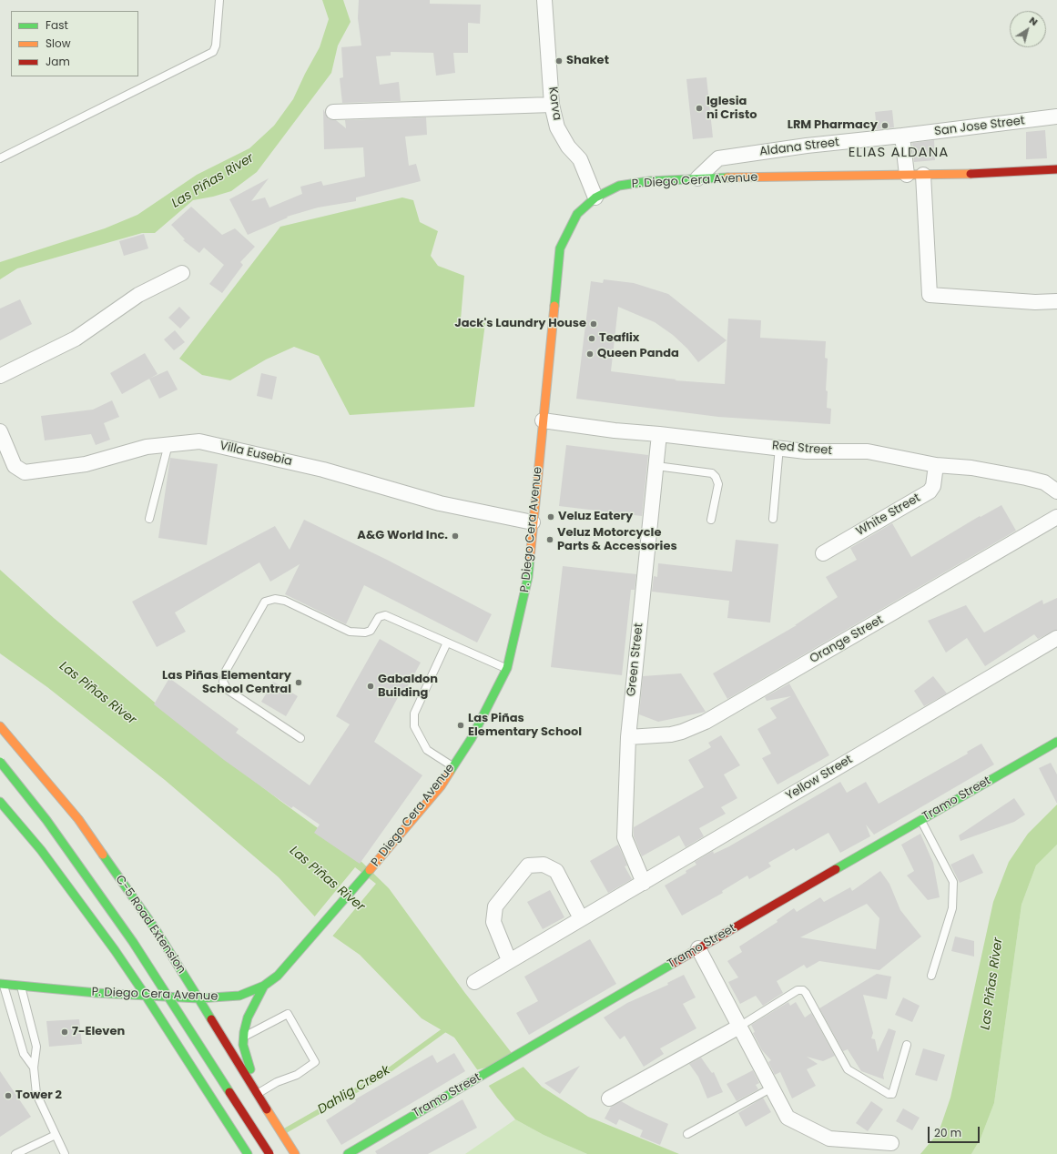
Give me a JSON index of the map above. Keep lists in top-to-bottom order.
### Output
{
  "streets": {
    "main road": ["P. Diego Cera Avenue", "Tramo Street", "C-5 Road Extension"],
    "street": [
      "Korva",
      "San Jose Street",
      "Aldana Street",
      "Red Street",
      "Villa Eusebia",
      "White Street",
      "Orange Street",
      "Green Street",
      "Yellow Street"
    ]
  },
  "crossings": [
    ["Korva", "P. Diego Cera Avenue"],
    ["San Jose Street", "Aldana Street"],
    ["Aldana Street", "P. Diego Cera Avenue"],
    ["P. Diego Cera Avenue", "Red Street"],
    ["P. Diego Cera Avenue", "Villa Eusebia"],
    ["P. Diego Cera Avenue", "C-5 Road Extension"],
    ["Red Street", "White Street"],
    ["Red Street", "Green Street"],
    ["Orange Street", "Green Street"],
    ["Green Street", "Yellow Street"]
  ],
  "districts": ["ELIAS ALDANA"],
  "water": ["Las Piñas River", "Dahlig Creek"],
  "places": [
    "Shaket",
    "Iglesia ni Cristo",
    "LRM Pharmacy",
    "Jack's Laundry House",
    "Teaflix",
    "Queen Panda",
    "Veluz Eatery",
    "A&G World Inc.",
    "Veluz Motorcycle Parts & Accessories",
    "Las Piñas Elementary School Central",
    "Gabaldon Building",
    "Las Piñas Elementary School",
    "7-Eleven",
    "Tower 2"
  ],
  "legend": ["Fast", "Slow", "Jam"],
  "scale_bar": "20 m",
  "north": "top right"
}
